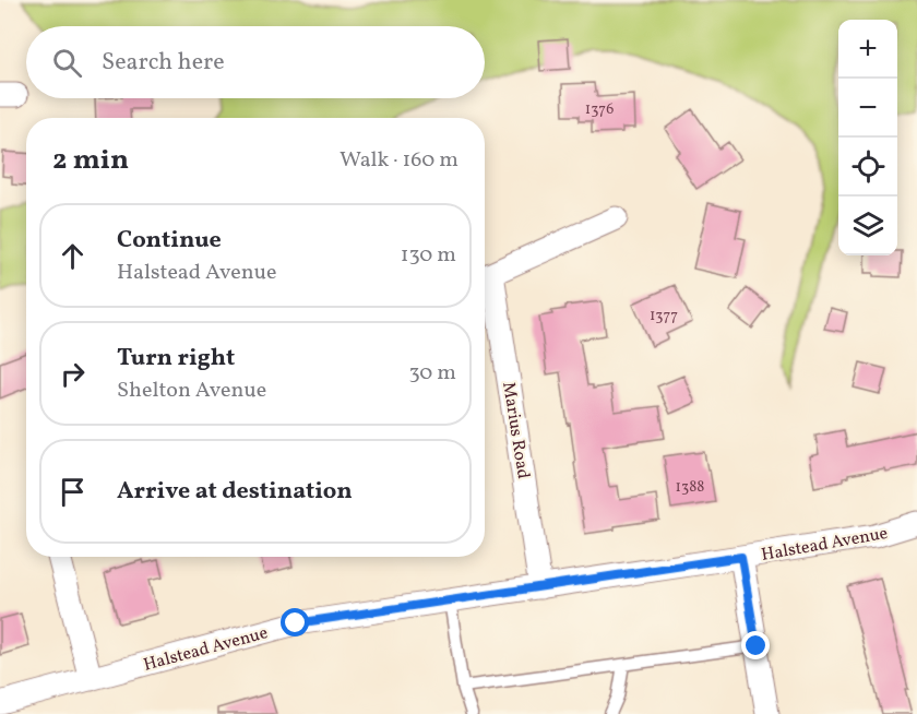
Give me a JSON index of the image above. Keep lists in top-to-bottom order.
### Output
{
  "streets": {
    "street": ["Marius Road", "Halstead Avenue"]
  },
  "crossings": [
    ["Marius Road", "Halstead Avenue"]
  ],
  "house_numbers": ["1376", "1377", "1388"],
  "page": {
    "map_buttons": ["+", "−"],
    "search": "Search here",
    "heading": ["2 min", "Walk · 160 m"],
    "list": [
      ["Continue", "Halstead Avenue", "130 m"],
      ["Turn right", "Shelton Avenue", "30 m"],
      "Arrive at destination"
    ]
  }
}
